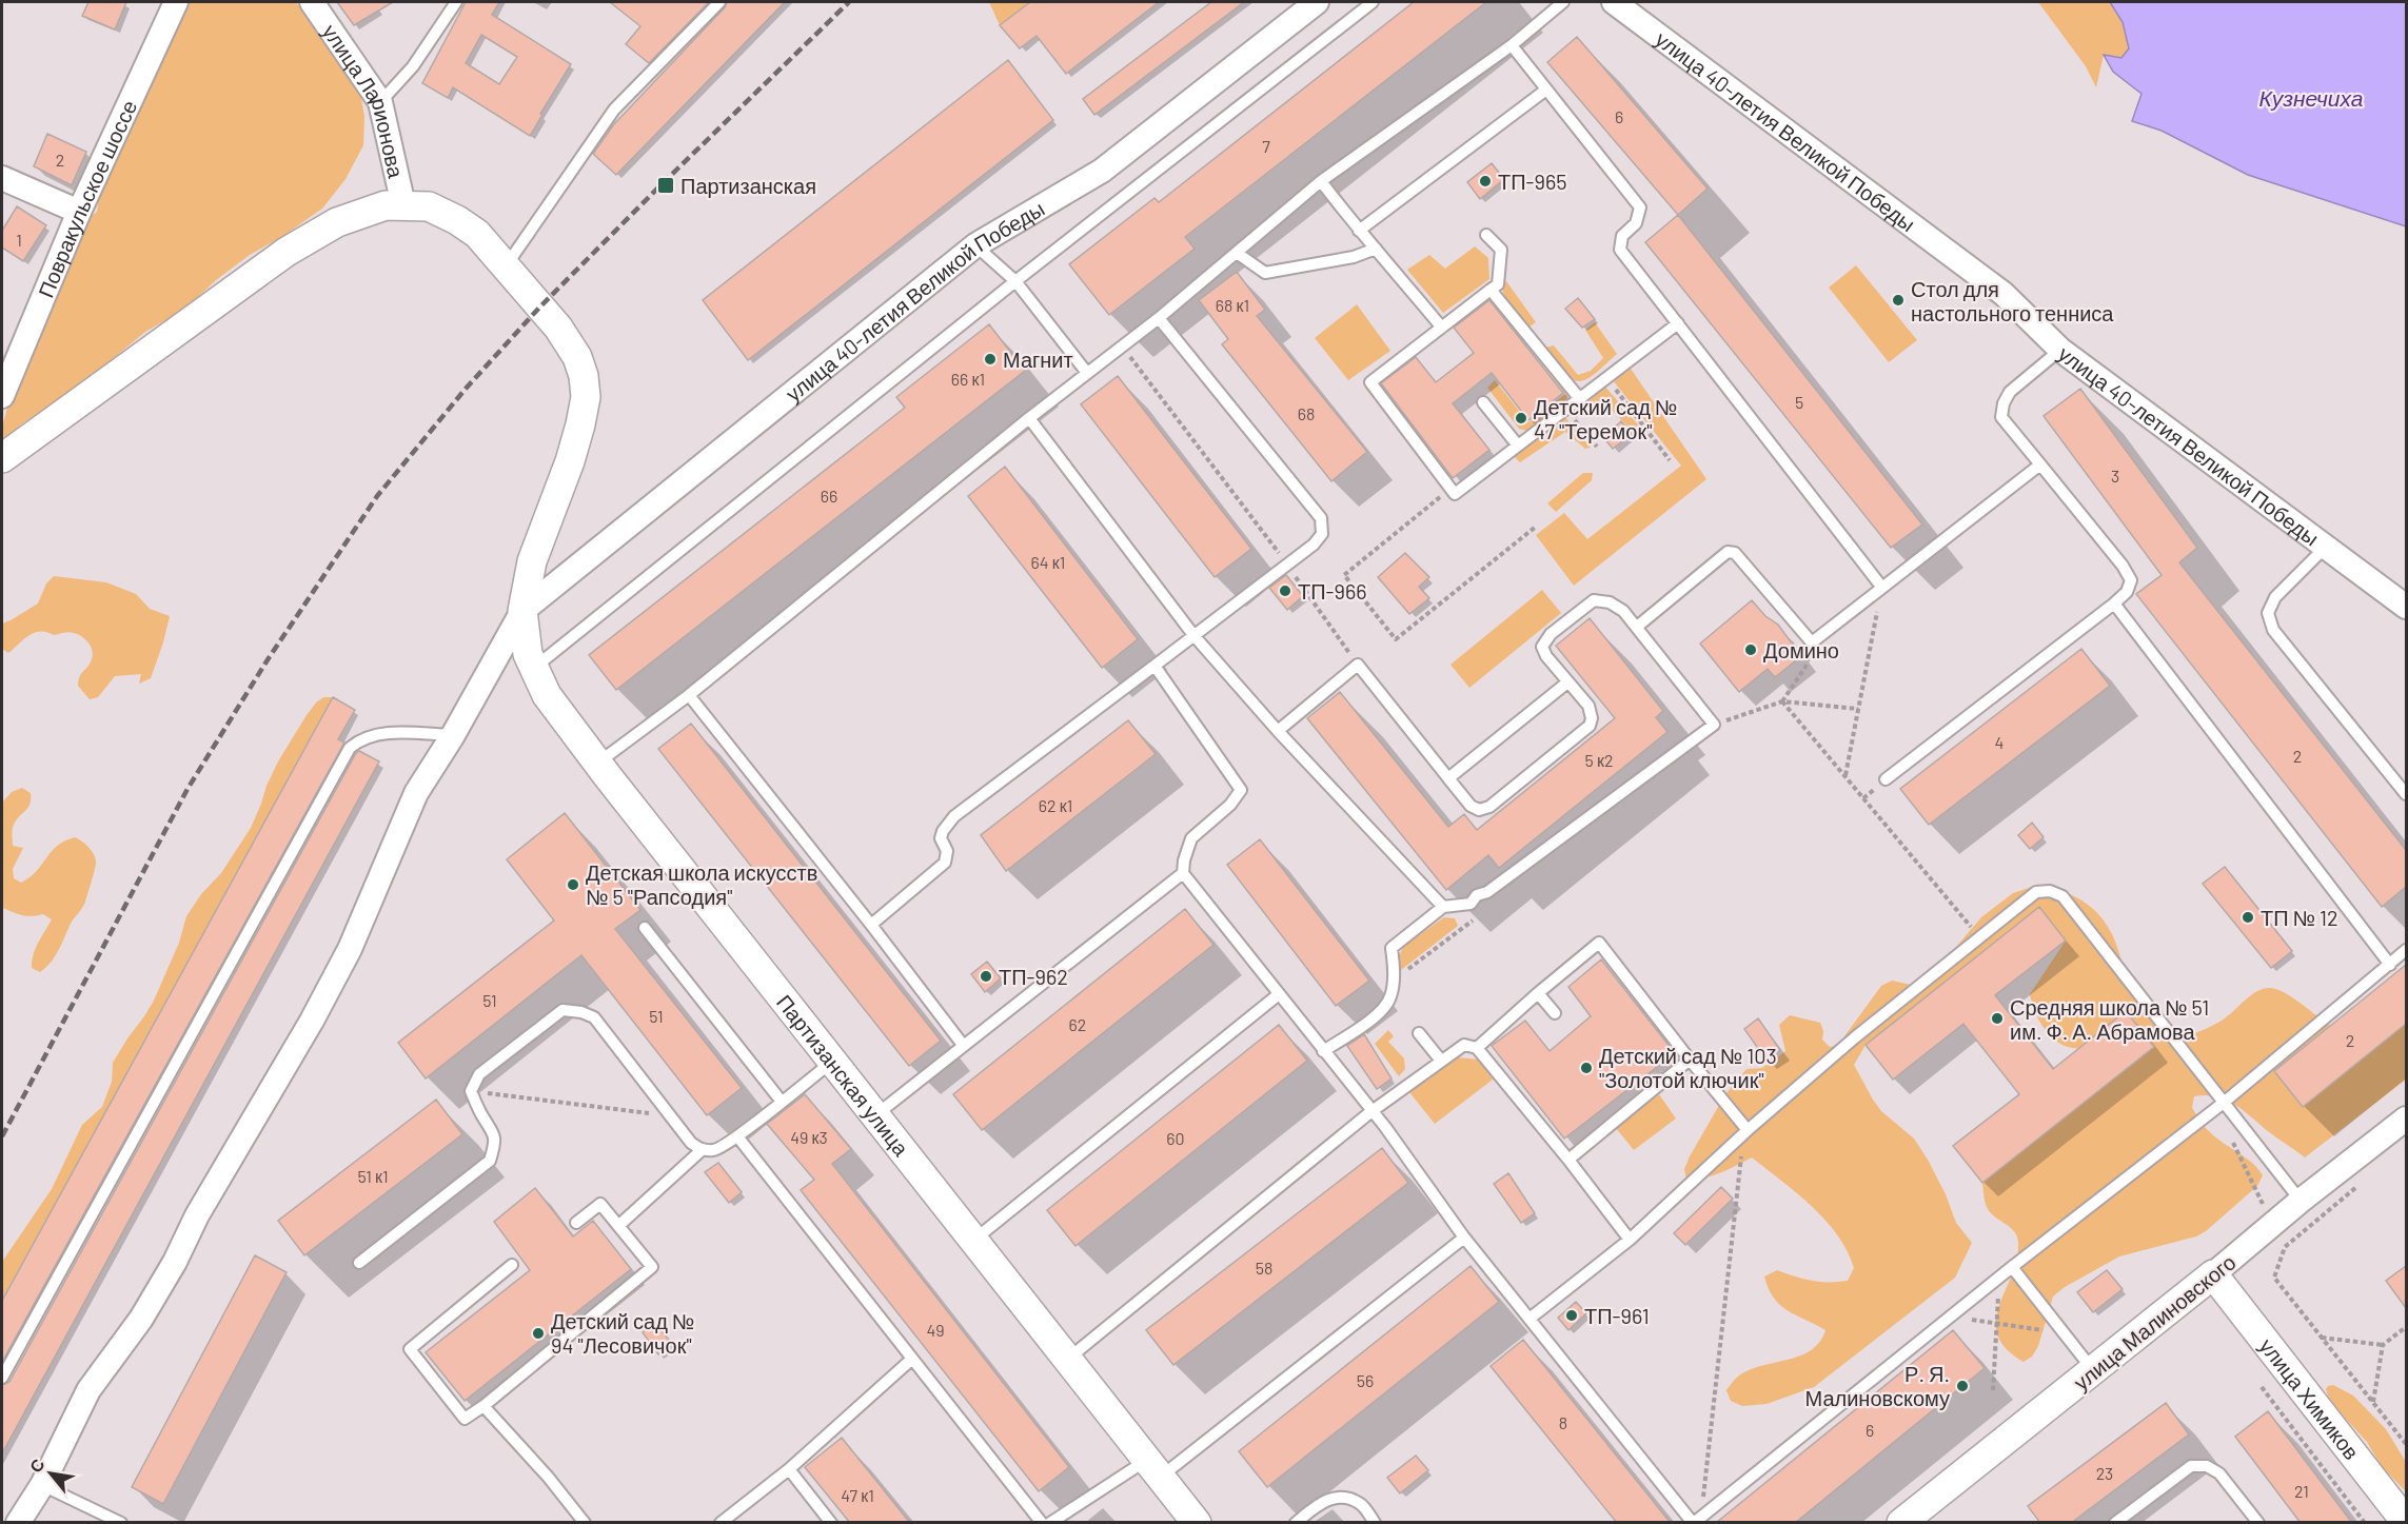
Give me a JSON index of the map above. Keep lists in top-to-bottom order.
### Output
{
  "streets": {
    "street": [
      "улица Ларионова",
      "улица 40-летия Великой Победы",
      "Повракульское шоссе",
      "Партизанская улица",
      "улица Малиновского",
      "улица Химиков"
    ]
  },
  "crossings": [
    ["улица Ларионова", "Партизанская улица"],
    ["улица 40-летия Великой Победы", "Партизанская улица"],
    ["улица Малиновского", "улица Химиков"]
  ],
  "water": ["Кузнечиха"],
  "places": {
    "other": [
      "ТП-965",
      "Стол для настольного тенниса",
      "Магнит",
      "Детский сад № 47 \"Теремок\"",
      "ТП-966",
      "Домино",
      "Детская школа искусств № 5 \"Рапсодия\"",
      "ТП № 12",
      "ТП-962",
      "Средняя школа № 51 им. Ф. А. Абрамова",
      "Детский сад № 103 \"Золотой ключик\"",
      "ТП-961",
      "Детский сад № 94 \"Лесовичок\"",
      "Р. Я. Малиновскому"
    ],
    "transit": ["Партизанская"]
  },
  "house_numbers": [
    "6",
    "7",
    "2",
    "1",
    "68 к1",
    "66 к1",
    "5",
    "68",
    "3",
    "66",
    "64 к1",
    "4",
    "2",
    "5 к2",
    "62 к1",
    "51",
    "51",
    "62",
    "2",
    "49 к3",
    "60",
    "51 к1",
    "58",
    "49",
    "56",
    "8",
    "6",
    "23",
    "21",
    "47 к1"
  ],
  "north": "top left"
}
